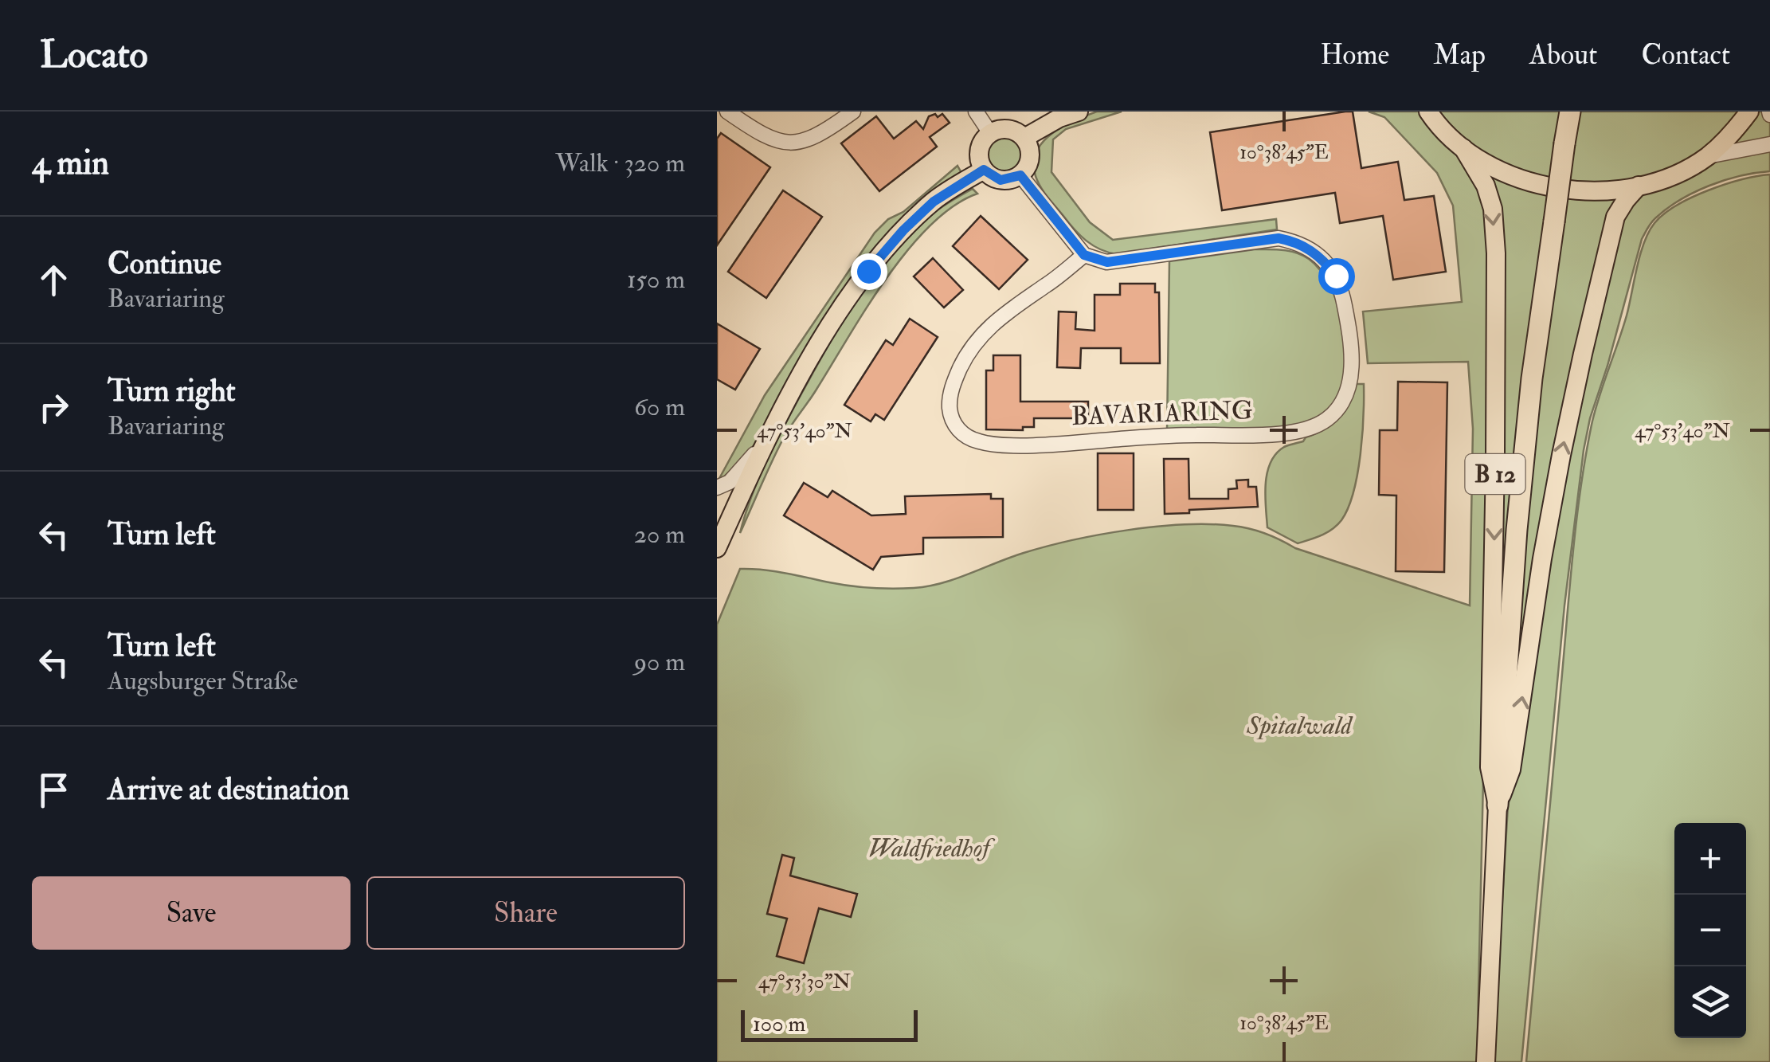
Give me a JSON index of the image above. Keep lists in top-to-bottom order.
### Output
{
  "streets": {
    "highway": ["B 12"],
    "street": ["BAVARIARING"]
  },
  "parks": ["Spitalwald", "Waldfriedhof"],
  "scale_bar": "100 m",
  "page": {
    "header": "Locato",
    "nav": [
      "Home",
      "Map",
      "About",
      "Contact"
    ],
    "heading": ["4 min", "Walk · 320 m"],
    "list": [
      ["Continue", "Bavariaring", "150 m"],
      ["Turn right", "Bavariaring", "60 m"],
      ["Turn left", "20 m"],
      ["Turn left", "Augsburger Straße", "90 m"],
      "Arrive at destination"
    ],
    "map_buttons": ["+", "−"],
    "buttons": ["Save", "Share"],
    "scale": "100 m"
  },
  "coordinates": ["10°38'45\"E", "47°53'40\"N", "47°53'30\"N"]
}
